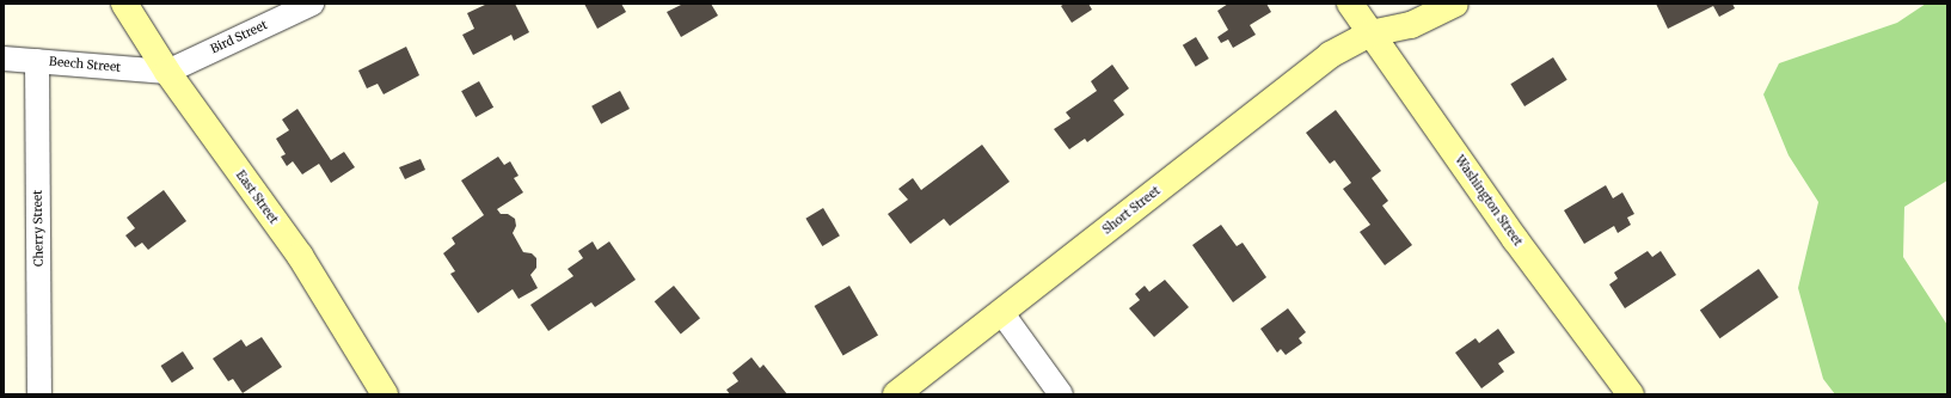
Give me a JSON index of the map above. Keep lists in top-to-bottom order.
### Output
{
  "streets": {
    "street": [
      "Bird Street",
      "Beech Street",
      "East Street",
      "Washington Street",
      "Short Street",
      "Cherry Street"
    ]
  },
  "crossings": [
    ["Bird Street", "Beech Street"],
    ["Bird Street", "East Street"],
    ["Beech Street", "East Street"],
    ["Beech Street", "Cherry Street"],
    ["Washington Street", "Short Street"]
  ]
}
